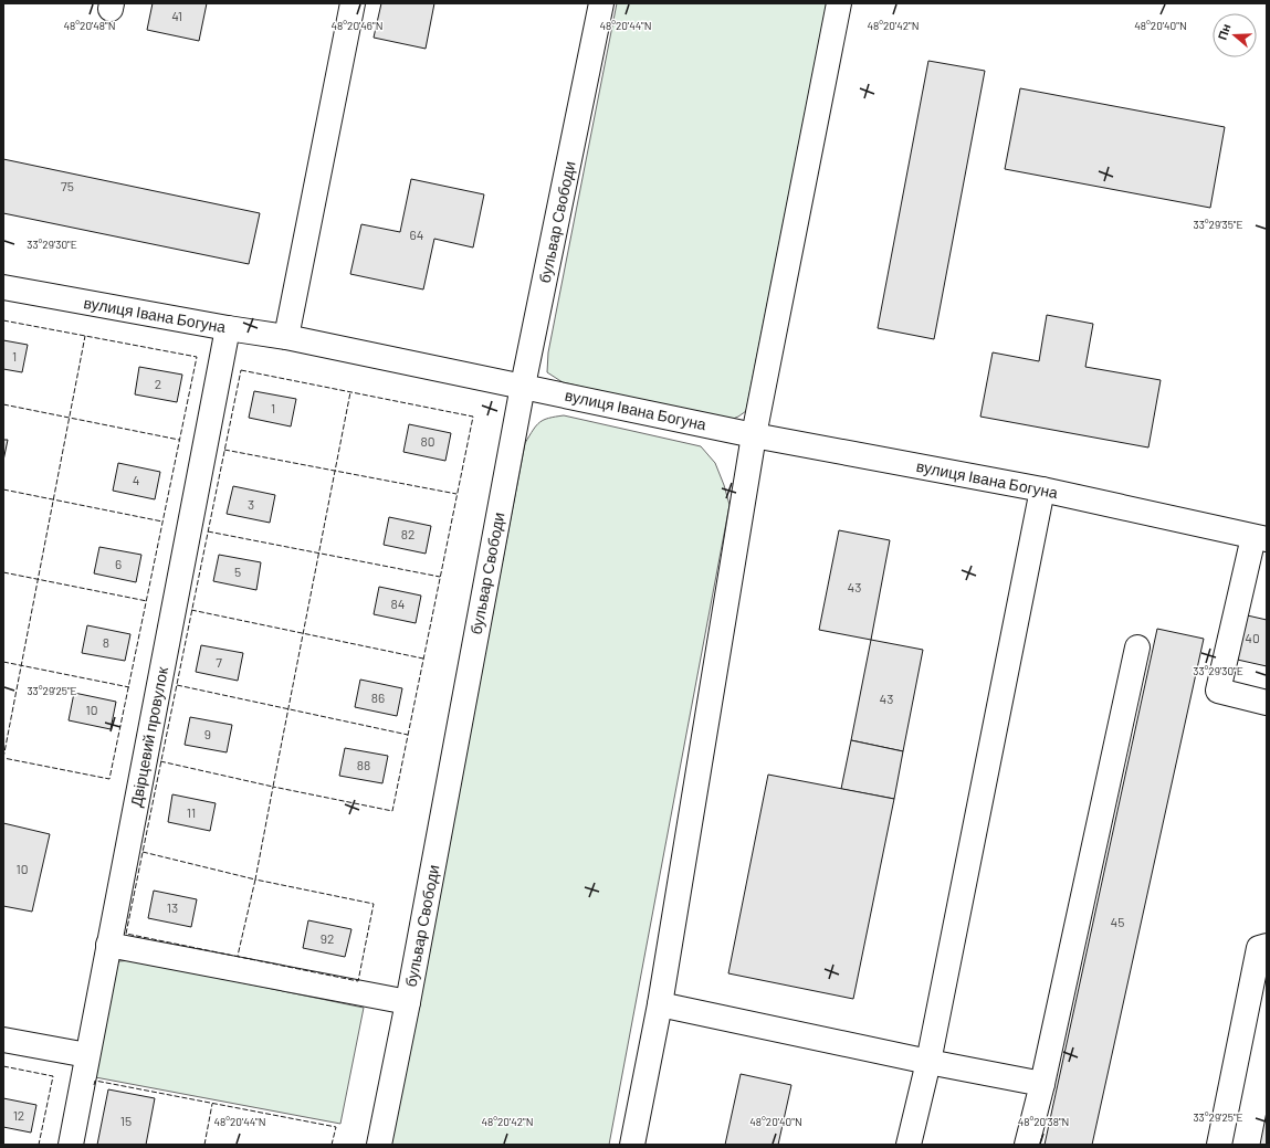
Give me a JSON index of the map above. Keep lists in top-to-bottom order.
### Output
{
  "streets": {
    "street": ["бульвар Свободи", "вулиця Івана Богуна", "Двірцевий провулок"]
  },
  "crossings": [
    ["бульвар Свободи", "вулиця Івана Богуна"],
    ["вулиця Івана Богуна", "Двірцевий провулок"]
  ],
  "house_numbers": [
    "41",
    "75",
    "64",
    "1",
    "2",
    "1",
    "80",
    "4",
    "3",
    "82",
    "6",
    "5",
    "43",
    "84",
    "40",
    "8",
    "7",
    "86",
    "43",
    "10",
    "9",
    "88",
    "11",
    "10",
    "13",
    "45",
    "92",
    "12",
    "15"
  ],
  "north": "left",
  "coordinates": [
    "48°20'48\"N",
    "48°20'46\"N",
    "48°20'44\"N",
    "48°20'42\"N",
    "48°20'40\"N",
    "33°29'35\"E",
    "33°29'30\"E",
    "33°29'25\"E",
    "48°20'38\"N"
  ]
}
